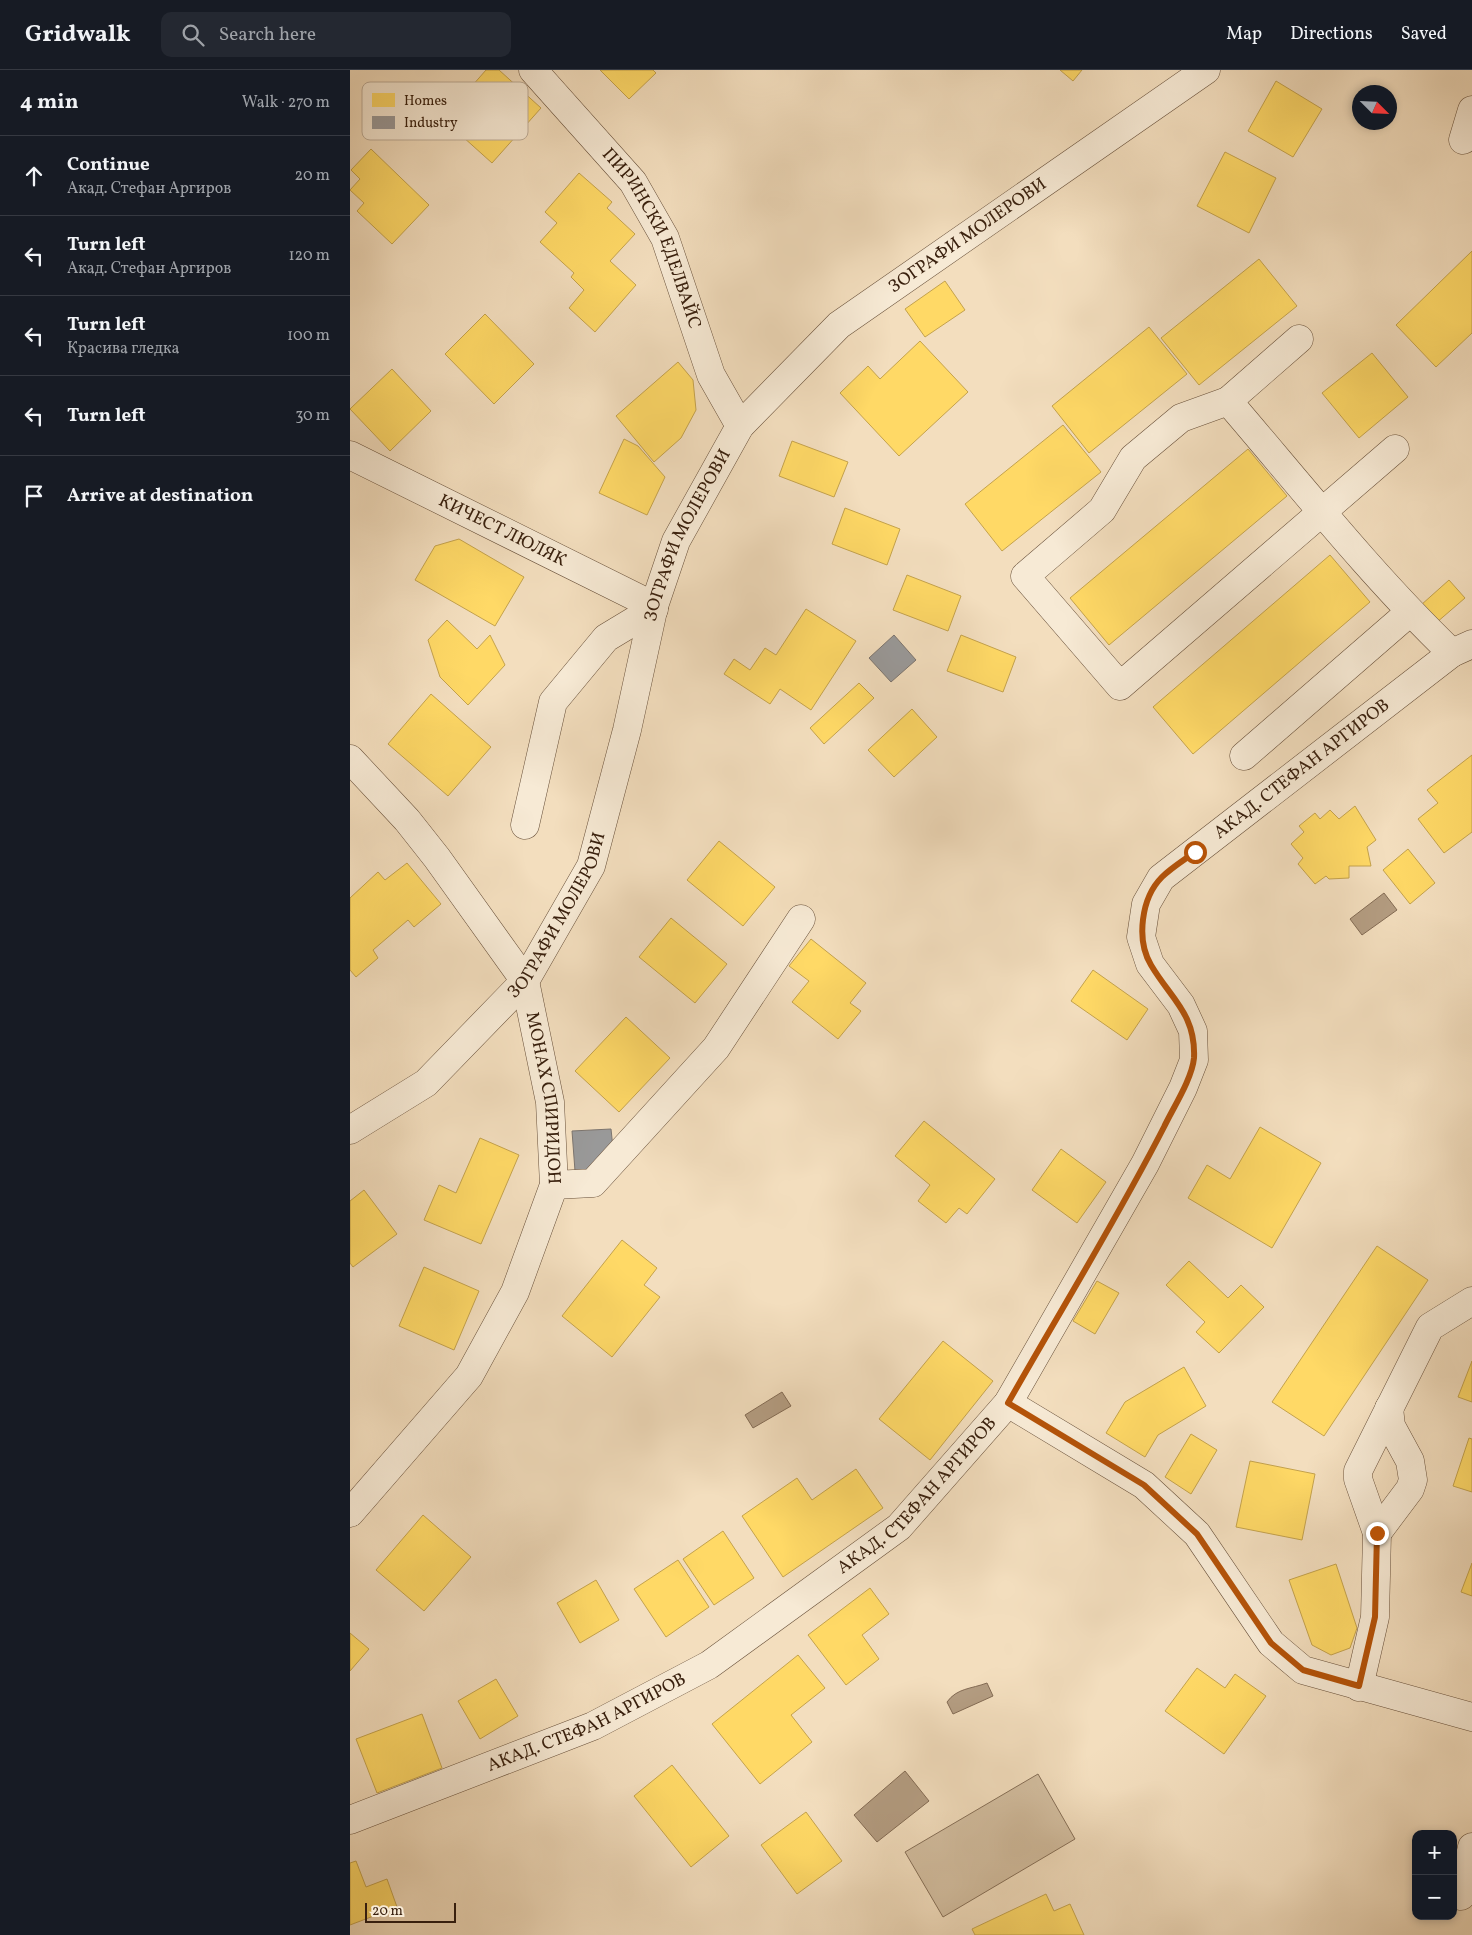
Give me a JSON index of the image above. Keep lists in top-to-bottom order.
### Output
{
  "streets": {
    "street": [
      "ЗОГРАФИ МОЛЕРОВИ",
      "ПИРИНСКИ ЕДЕЛВАЙС",
      "КИЧЕСТ ЛЮЛЯК",
      "АКАД. СТЕФАН АРГИРОВ",
      "МОНАХ СПИРИДОН"
    ]
  },
  "crossings": [
    ["ЗОГРАФИ МОЛЕРОВИ", "ПИРИНСКИ ЕДЕЛВАЙС"],
    ["ЗОГРАФИ МОЛЕРОВИ", "КИЧЕСТ ЛЮЛЯК"],
    ["ЗОГРАФИ МОЛЕРОВИ", "МОНАХ СПИРИДОН"]
  ],
  "legend": ["Homes", "Industry"],
  "scale_bar": "20 m",
  "north": "bottom right",
  "page": {
    "header": "Gridwalk",
    "search": "Search here",
    "nav": ["Map", "Directions", "Saved"],
    "heading": ["4 min", "Walk · 270 m"],
    "list": [
      ["Continue", "Акад. Стефан Аргиров", "20 m"],
      ["Turn left", "Акад. Стефан Аргиров", "120 m"],
      ["Turn left", "Красива гледка", "100 m"],
      ["Turn left", "30 m"],
      "Arrive at destination"
    ],
    "map_buttons": ["+", "−"],
    "scale": "20 m"
  }
}
